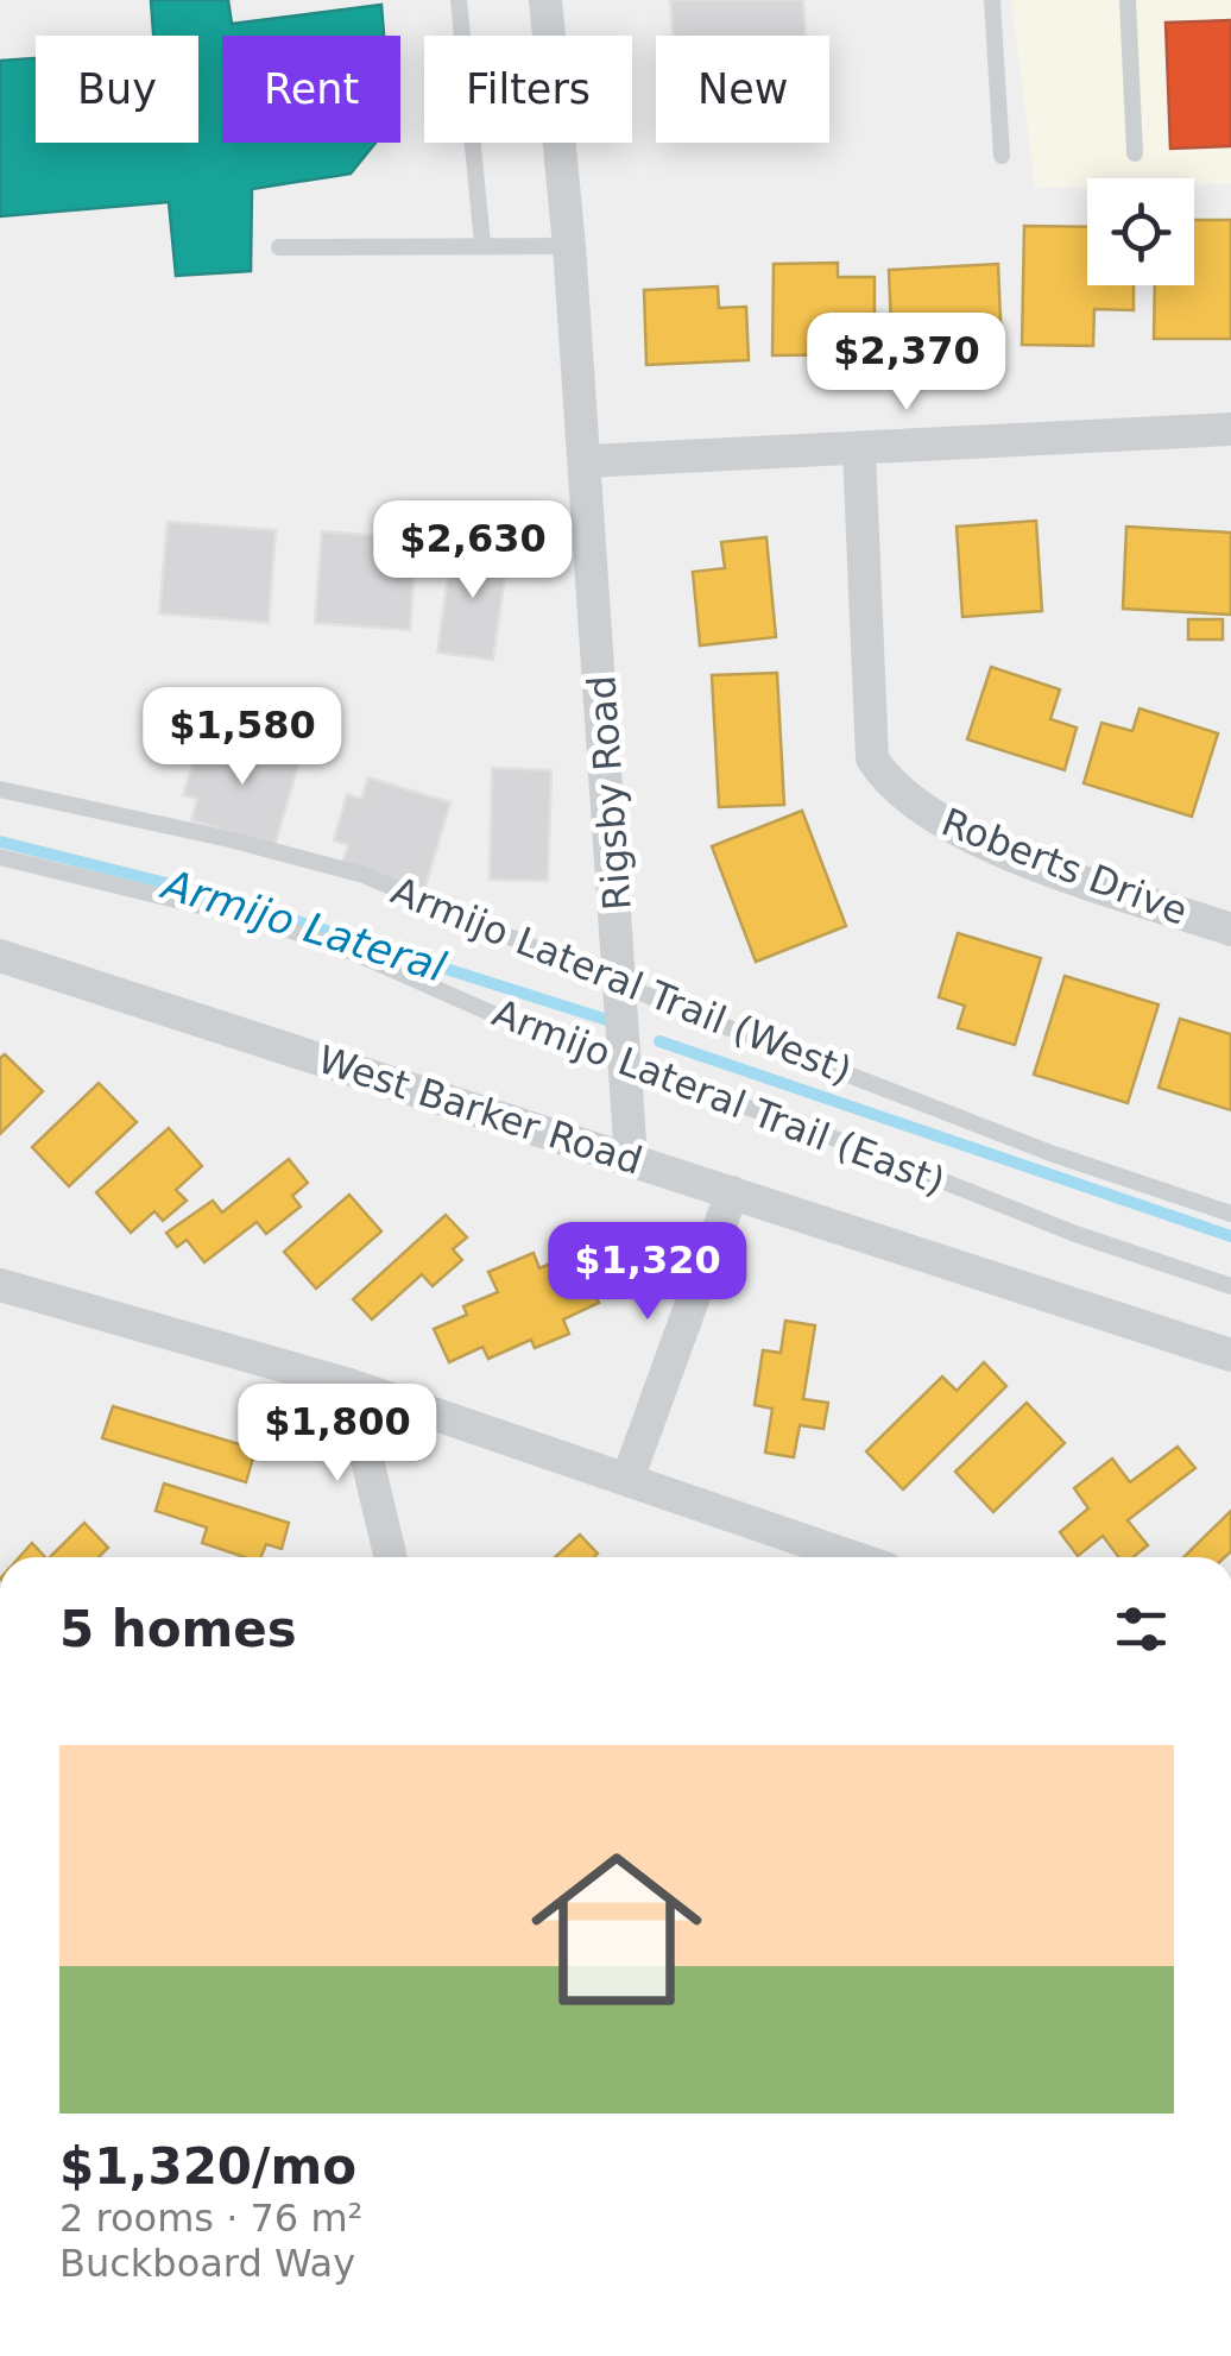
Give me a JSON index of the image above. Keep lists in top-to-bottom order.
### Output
{
  "streets": {
    "street": ["Rigsby Road", "Roberts Drive", "West Barker Road"],
    "lane": ["Armijo Lateral Trail (West)", "Armijo Lateral Trail (East)"]
  },
  "crossings": [
    ["Rigsby Road", "Armijo Lateral Trail (West)"],
    ["Rigsby Road", "Armijo Lateral Trail (East)"],
    ["Rigsby Road", "West Barker Road"]
  ],
  "water": ["Armijo Lateral"],
  "page": {
    "chip": [
      "Buy",
      "Rent",
      "Filters",
      "New"
    ],
    "price": [
      "$2,370",
      "$2,630",
      "$1,580",
      "$1,320",
      "$1,800"
    ],
    "heading": "5 homes",
    "list": [
      {
        "name": "$1,320/mo",
        "note": "2 rooms · 76 m² · Buckboard Way"
      }
    ]
  }
}
